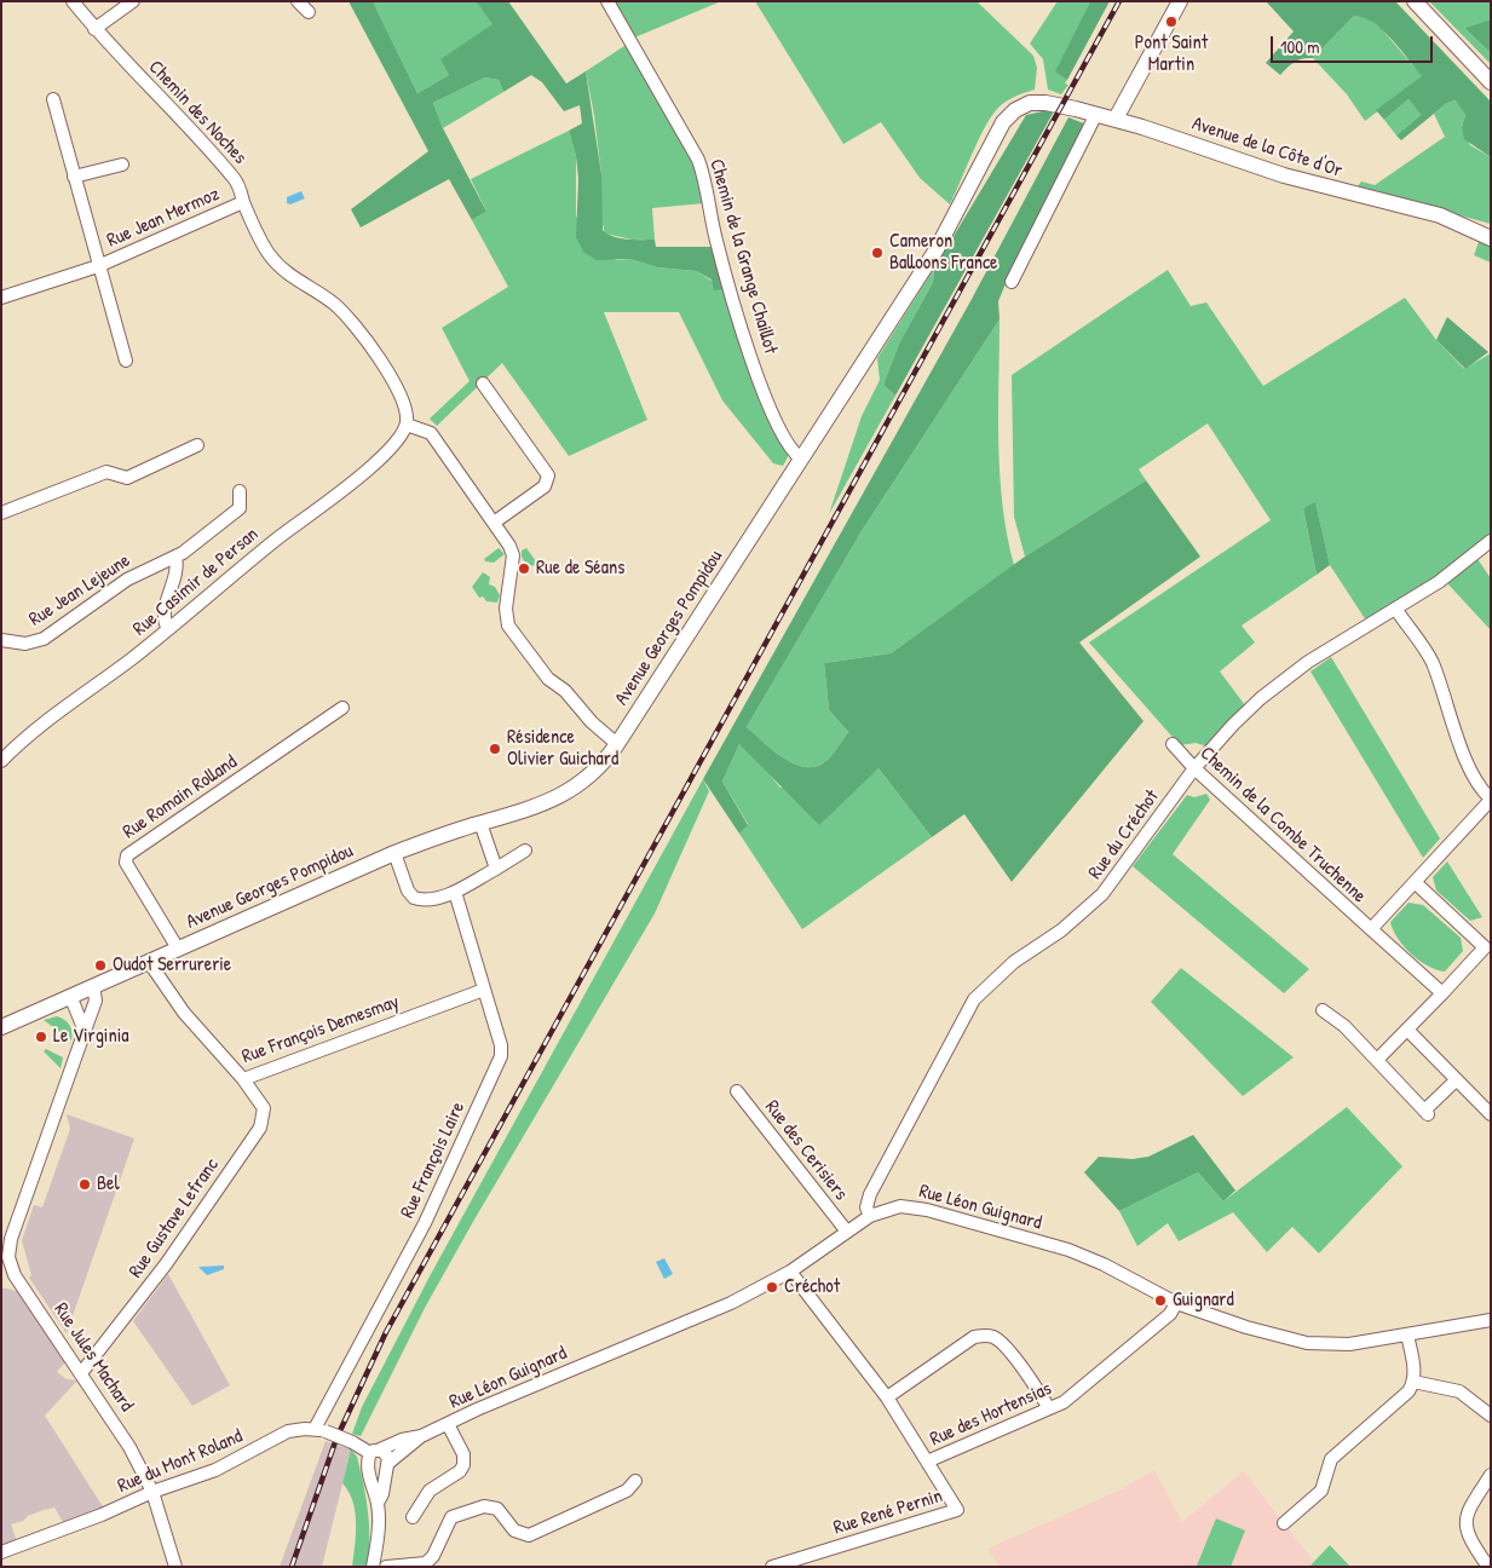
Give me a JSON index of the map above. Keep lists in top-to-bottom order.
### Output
{
  "streets": {
    "main road": ["Avenue de la Côte d'Or", "Avenue Georges Pompidou"],
    "street": [
      "Chemin des Noches",
      "Rue Jean Mermoz",
      "Chemin de la Grange Chaillot",
      "Rue Casimir de Persan",
      "Rue Jean Lejeune",
      "Rue Romain Rolland",
      "Chemin de la Combe Truchenne",
      "Rue du Créchot",
      "Rue François Demesmay",
      "Rue des Cerisiers",
      "Rue François Laire",
      "Rue Léon Guignard",
      "Rue Gustave Lefranc",
      "Rue Jules Machard",
      "Rue des Hortensias",
      "Rue du Mont Roland",
      "Rue René Pernin"
    ]
  },
  "crossings": [
    ["Chemin des Noches", "Rue Jean Mermoz"],
    ["Chemin des Noches", "Rue Casimir de Persan"],
    ["Avenue de la Côte d'Or", "Avenue Georges Pompidou"],
    ["Chemin de la Grange Chaillot", "Avenue Georges Pompidou"],
    ["Avenue Georges Pompidou", "Rue Romain Rolland"],
    ["Avenue Georges Pompidou", "Rue François Demesmay"],
    ["Chemin de la Combe Truchenne", "Rue du Créchot"],
    ["Rue du Créchot", "Rue Léon Guignard"],
    ["Rue François Demesmay", "Rue François Laire"],
    ["Rue François Demesmay", "Rue Gustave Lefranc"],
    ["Rue des Cerisiers", "Rue Léon Guignard"],
    ["Rue François Laire", "Rue du Mont Roland"],
    ["Rue Léon Guignard", "Rue des Hortensias"],
    ["Rue Léon Guignard", "Rue René Pernin"],
    ["Rue Gustave Lefranc", "Rue Jules Machard"],
    ["Rue Jules Machard", "Rue du Mont Roland"],
    ["Rue des Hortensias", "Rue René Pernin"]
  ],
  "places": [
    "Pont Saint Martin",
    "Cameron Balloons France",
    "Rue de Séans",
    "Résidence Olivier Guichard",
    "Oudot Serrurerie",
    "Le Virginia",
    "Bel",
    "Créchot",
    "Guignard"
  ],
  "scale_bar": "100 m"
}
